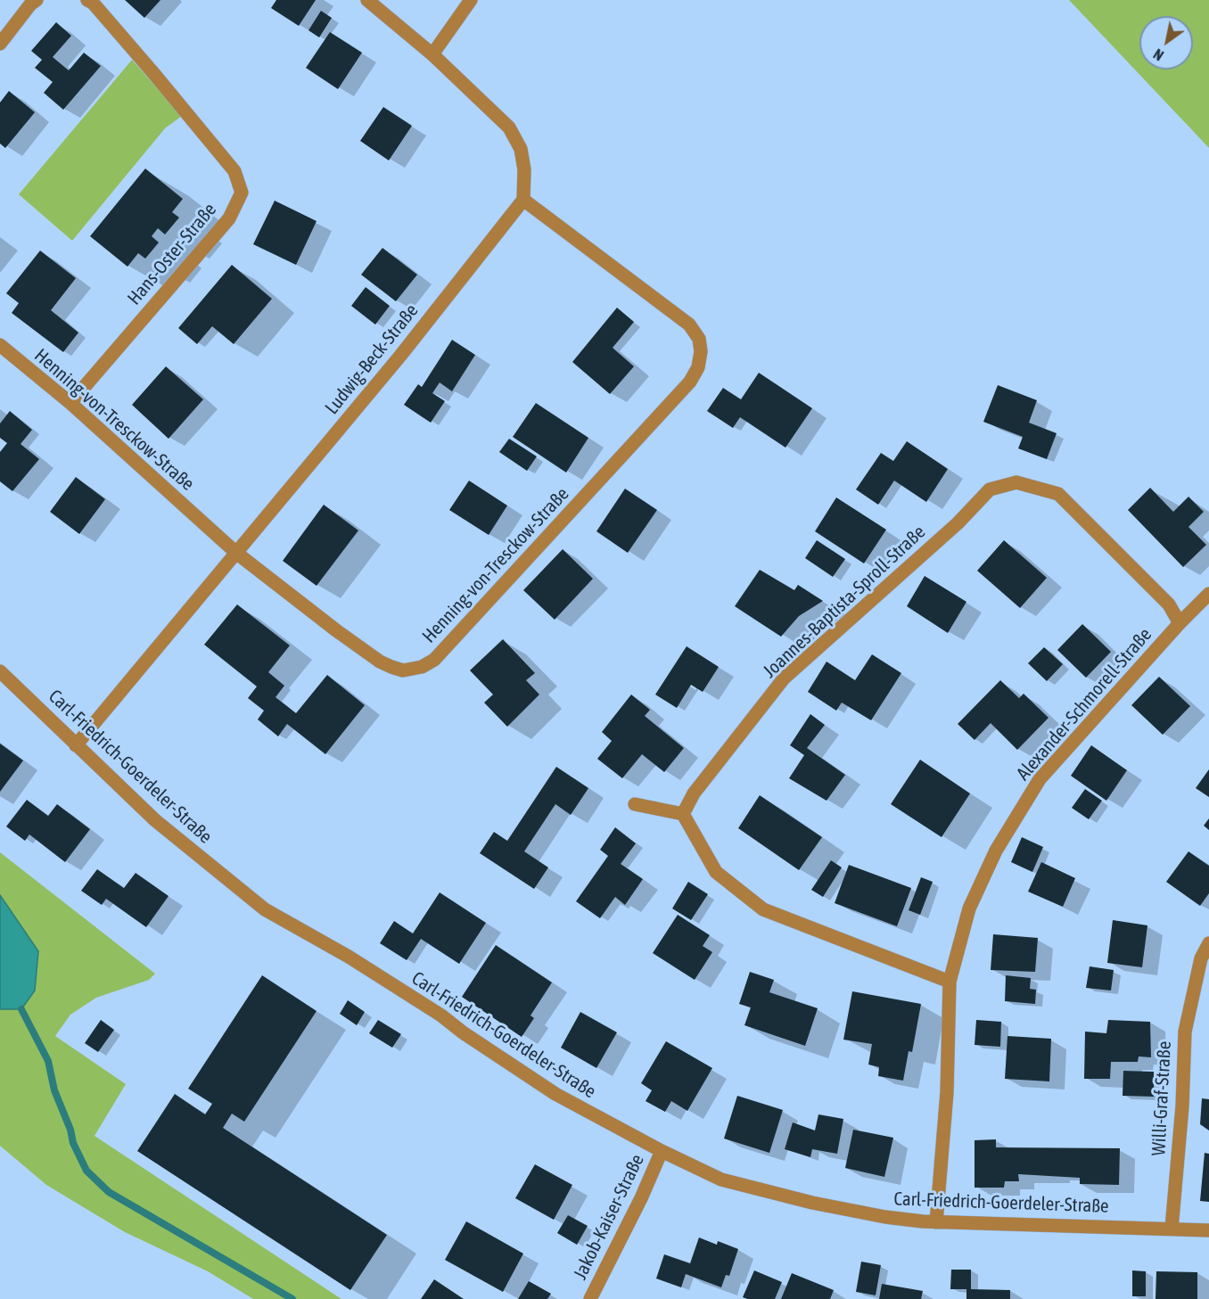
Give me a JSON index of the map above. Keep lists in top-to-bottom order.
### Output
{
  "streets": {
    "street": [
      "Hans-Oster-Straße",
      "Ludwig-Beck-Straße",
      "Henning-von-Tresckow-Straße",
      "Joannes-Baptista-Sproll-Straße",
      "Alexander-Schmorell-Straße",
      "Carl-Friedrich-Goerdeler-Straße",
      "Willi-Graf-Straße",
      "Jakob-Kaiser-Straße"
    ]
  },
  "crossings": [
    ["Hans-Oster-Straße", "Henning-von-Tresckow-Straße"],
    ["Ludwig-Beck-Straße", "Henning-von-Tresckow-Straße"],
    ["Ludwig-Beck-Straße", "Carl-Friedrich-Goerdeler-Straße"],
    ["Joannes-Baptista-Sproll-Straße", "Alexander-Schmorell-Straße"],
    ["Alexander-Schmorell-Straße", "Carl-Friedrich-Goerdeler-Straße"],
    ["Carl-Friedrich-Goerdeler-Straße", "Willi-Graf-Straße"],
    ["Carl-Friedrich-Goerdeler-Straße", "Jakob-Kaiser-Straße"]
  ],
  "north": "bottom left"
}
